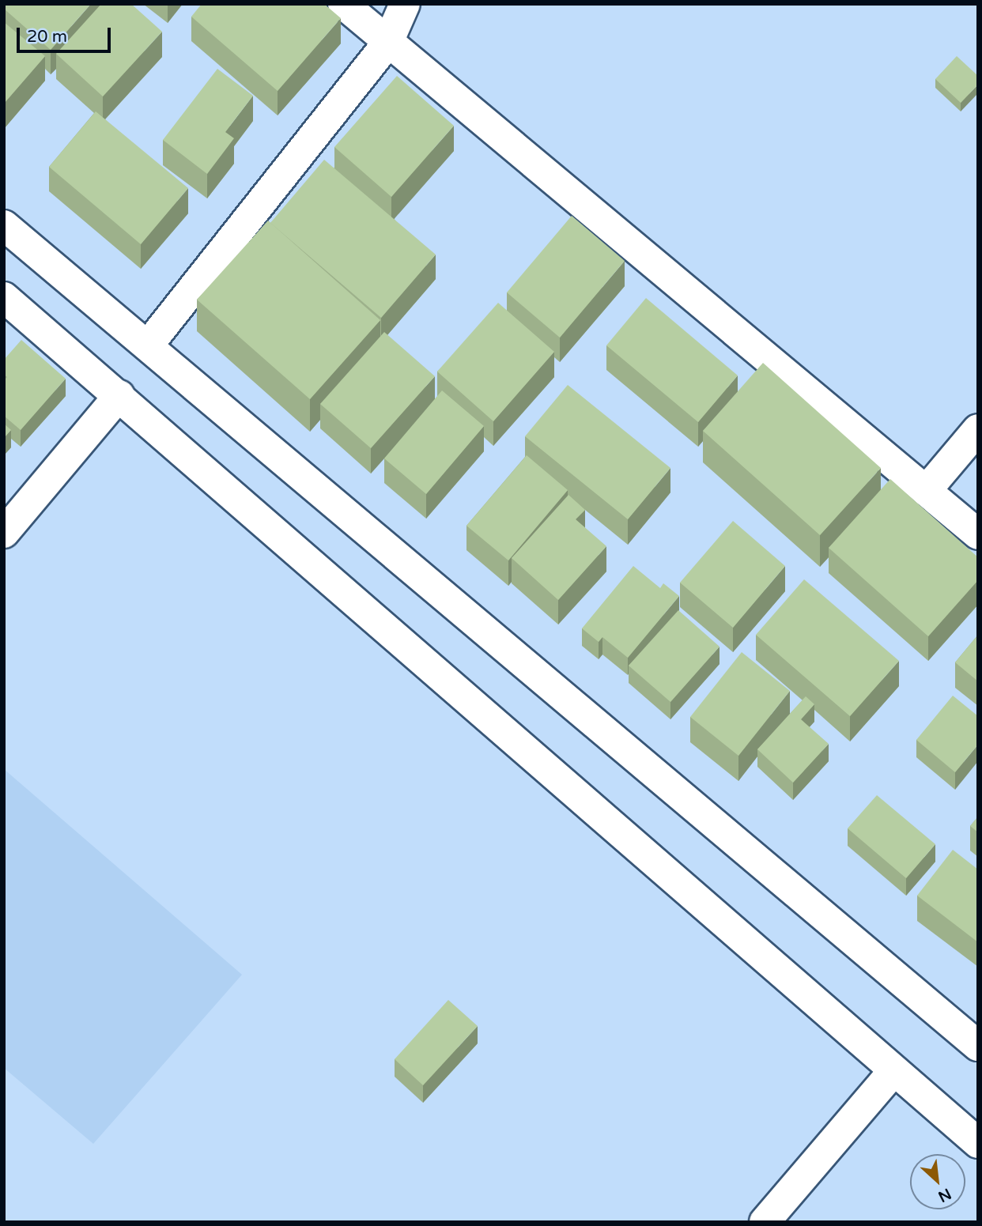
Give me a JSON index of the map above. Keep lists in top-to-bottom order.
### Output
{
  "scale_bar": "20 m",
  "north": "bottom right"
}
